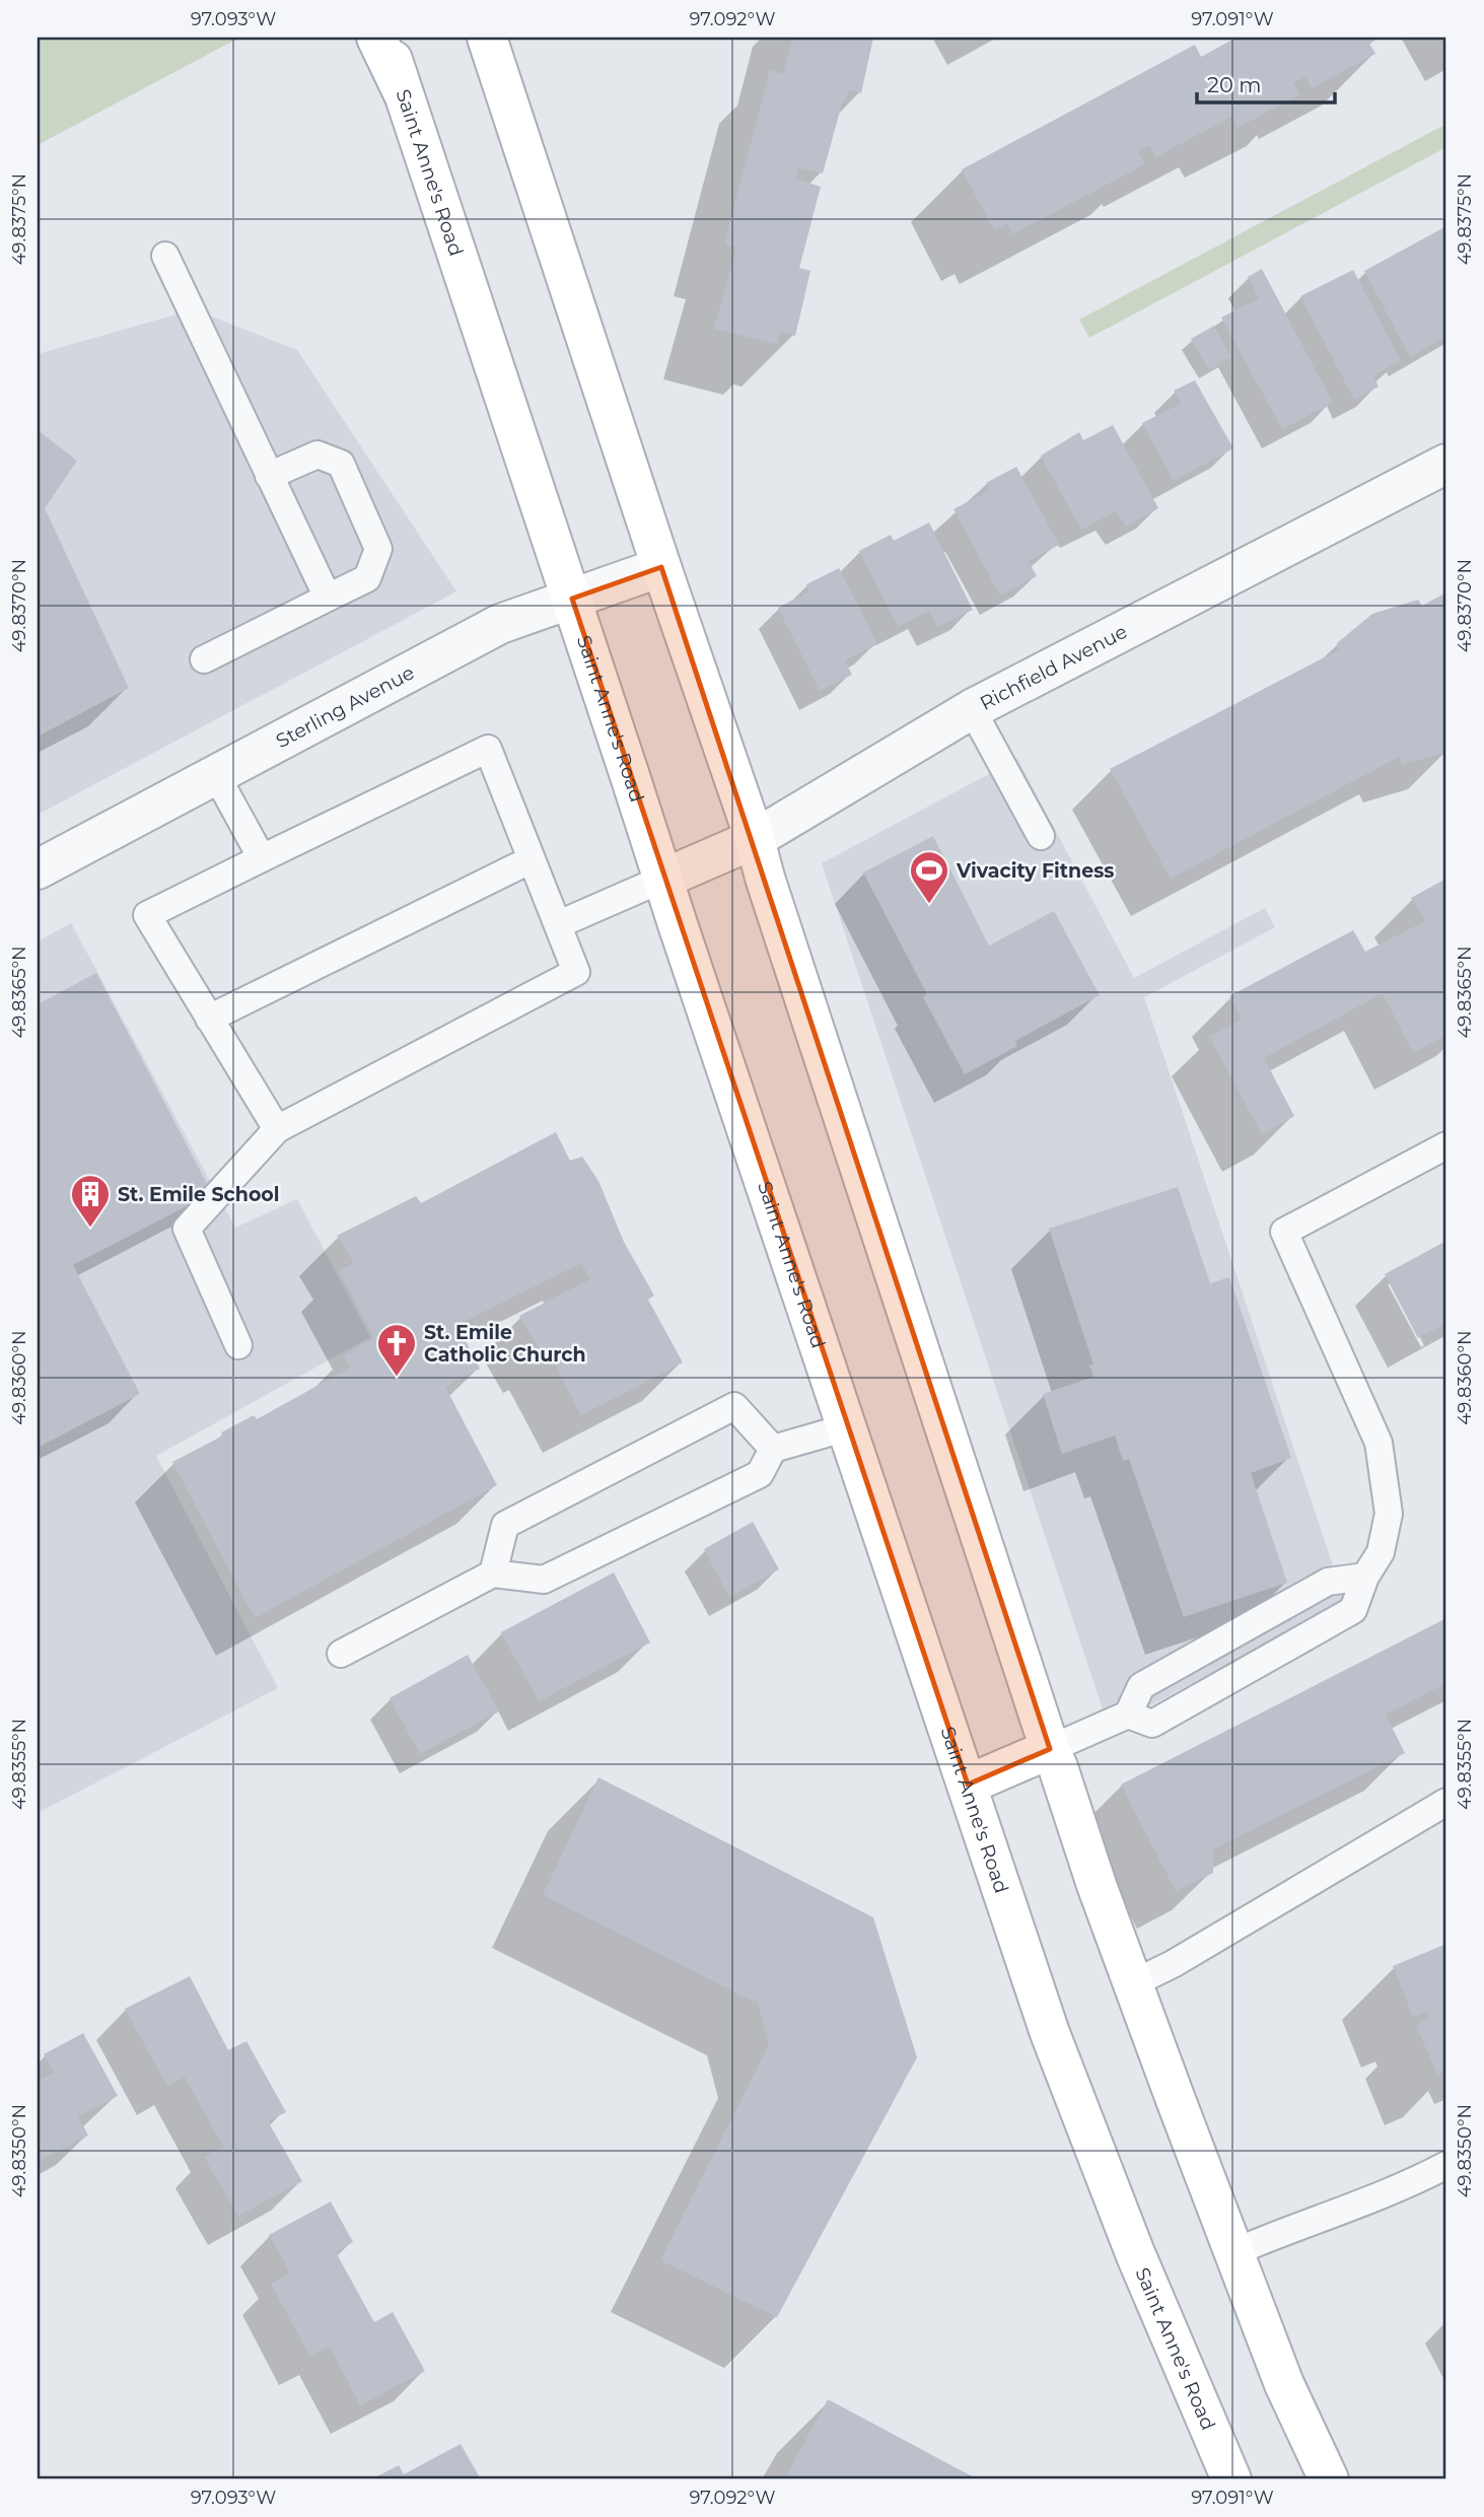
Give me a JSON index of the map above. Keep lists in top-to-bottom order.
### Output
{
  "streets": {
    "main road": ["Saint Anne's Road"],
    "street": ["Richfield Avenue", "Sterling Avenue"]
  },
  "crossings": [
    ["Saint Anne's Road", "Richfield Avenue"],
    ["Saint Anne's Road", "Sterling Avenue"]
  ],
  "places": {
    "sports": ["Vivacity Fitness"],
    "building": ["St. Emile School"],
    "church": ["St. Emile Catholic Church"]
  },
  "scale_bar": "20 m",
  "coordinates": [
    "97.093°W",
    "97.092°W",
    "97.091°W",
    "49.8375°N",
    "49.8370°N",
    "49.8365°N",
    "49.8360°N",
    "49.8355°N",
    "49.8350°N"
  ]
}
